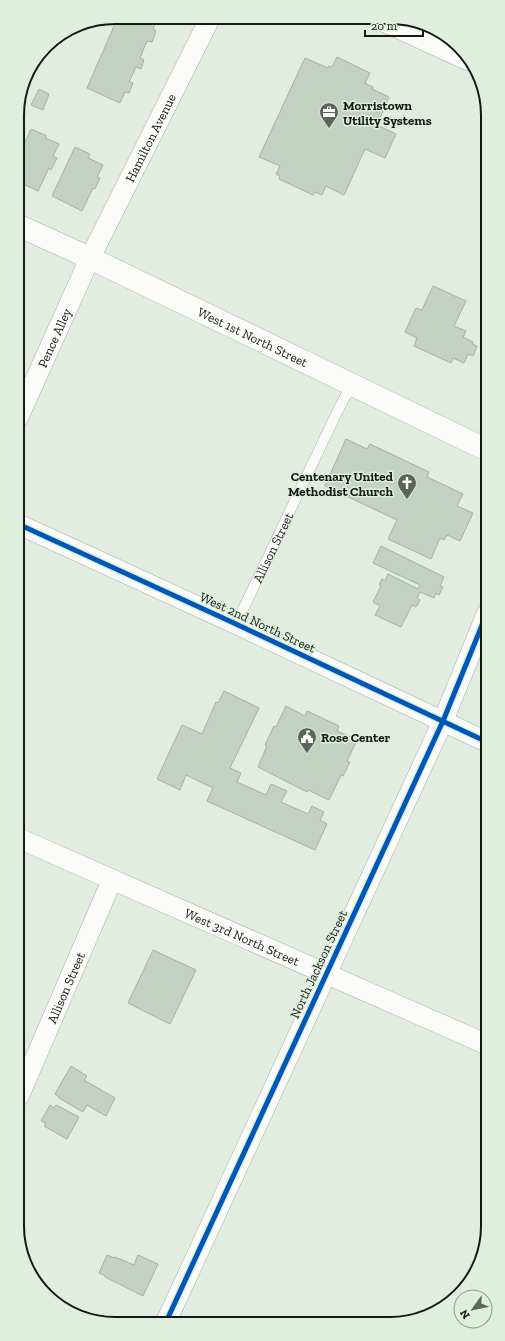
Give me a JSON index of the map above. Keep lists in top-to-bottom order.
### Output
{
  "streets": {
    "main road": ["West 1st North Street"],
    "street": [
      "Hamilton Avenue",
      "Pence Alley",
      "Allison Street",
      "West 2nd North Street",
      "West 3rd North Street",
      "North Jackson Street"
    ]
  },
  "crossings": [
    ["Hamilton Avenue", "West 1st North Street"],
    ["Hamilton Avenue", "Pence Alley"],
    ["West 1st North Street", "Pence Alley"],
    ["West 1st North Street", "Allison Street"],
    ["Allison Street", "West 2nd North Street"],
    ["Allison Street", "West 3rd North Street"],
    ["West 2nd North Street", "North Jackson Street"],
    ["West 3rd North Street", "North Jackson Street"]
  ],
  "places": {
    "office": ["Morristown Utility Systems"],
    "church": ["Centenary United Methodist Church"],
    "public building": ["Rose Center"]
  },
  "scale_bar": "20 m",
  "north": "bottom left"
}
